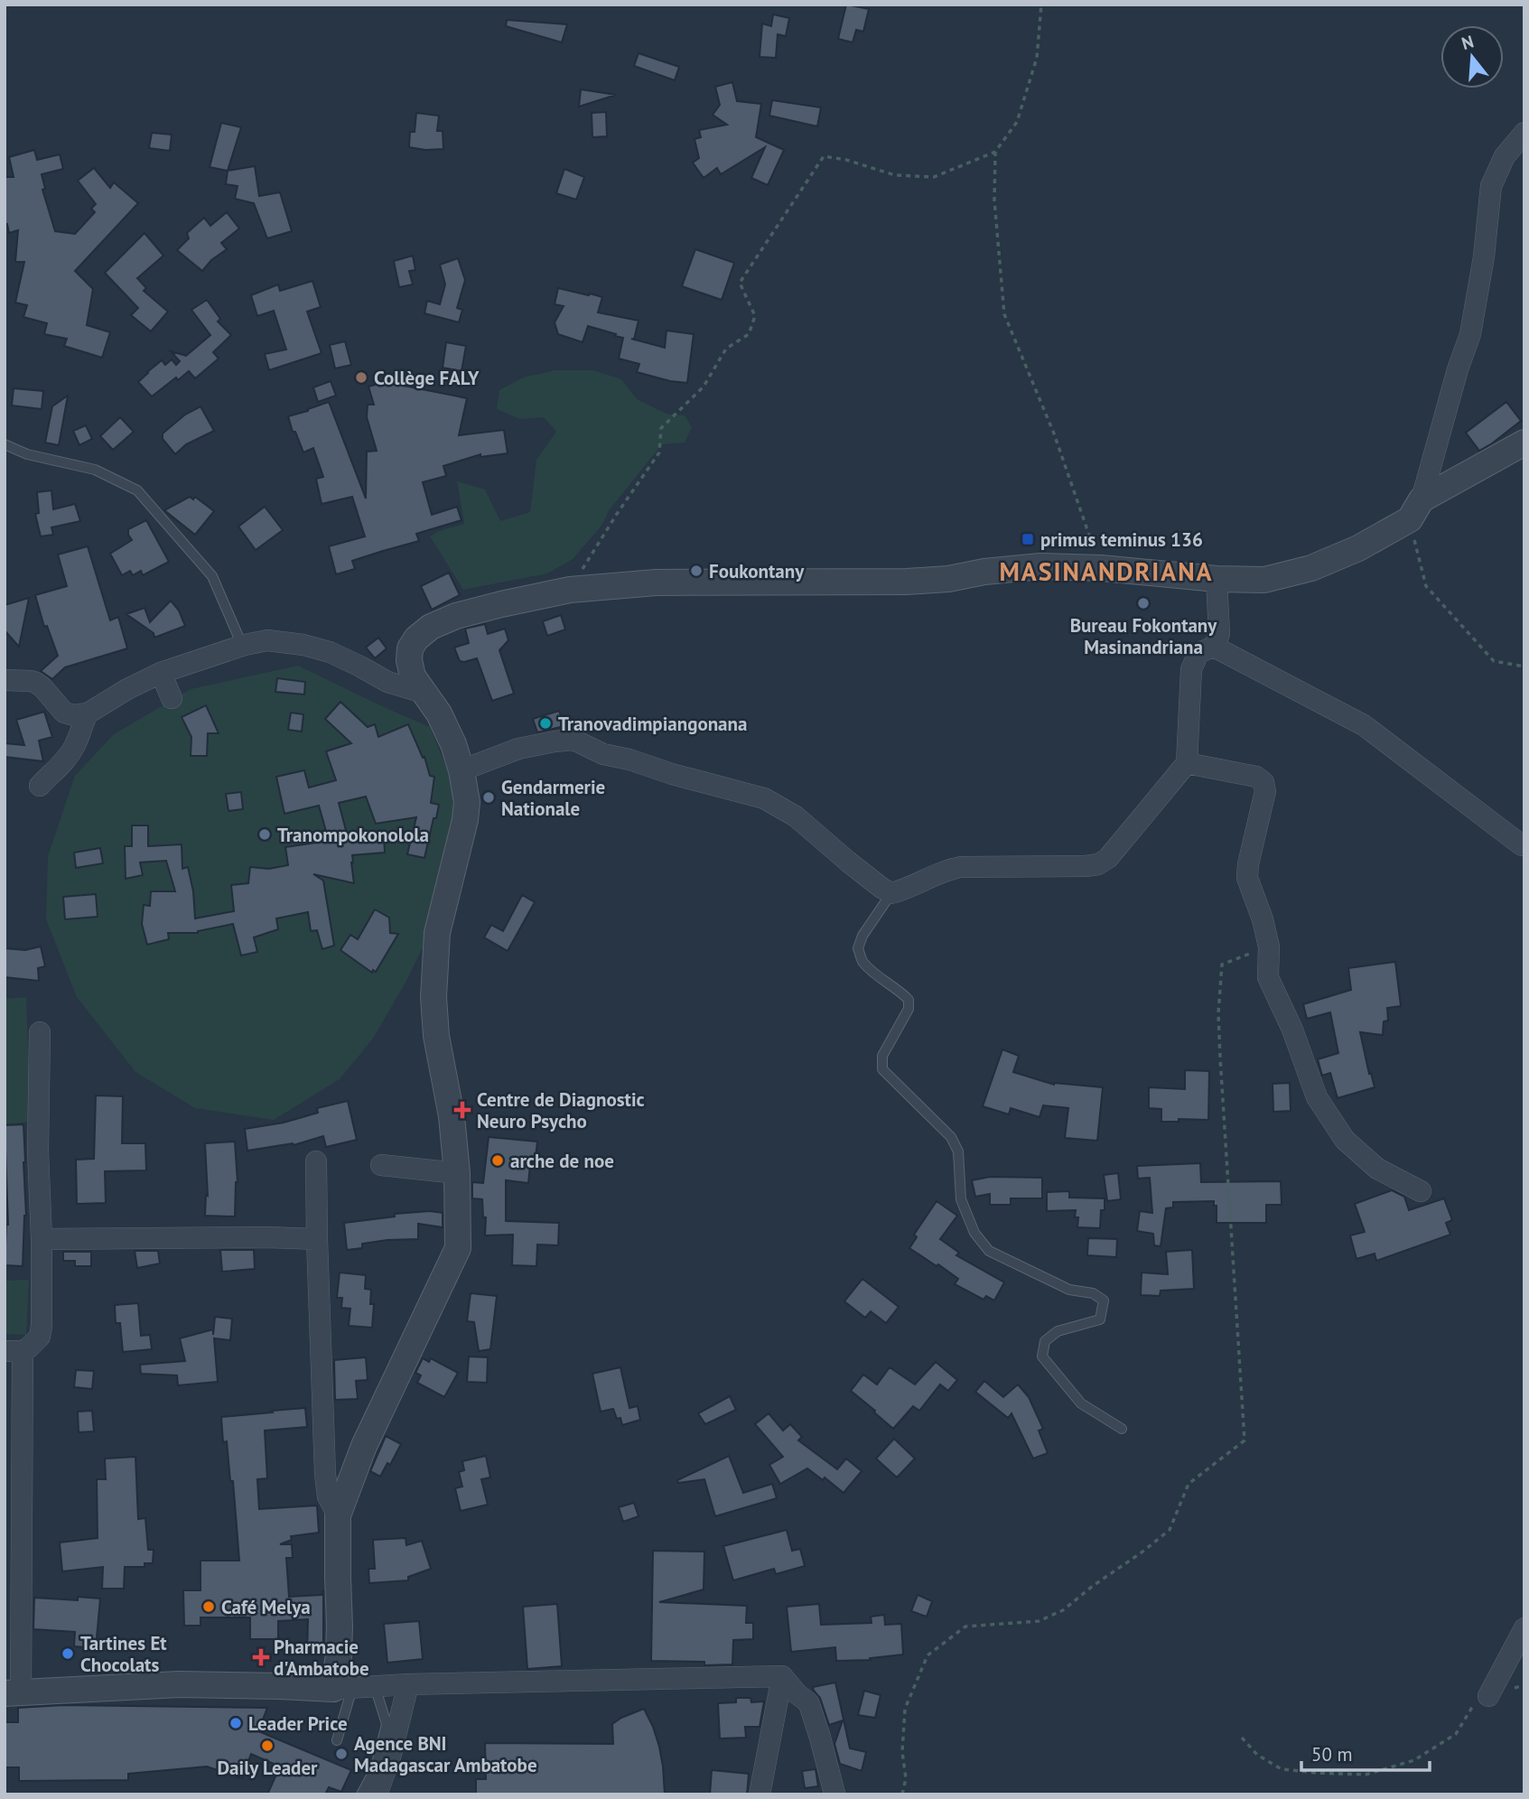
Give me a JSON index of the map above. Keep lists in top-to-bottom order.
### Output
{
  "districts": ["MASINANDRIANA"],
  "places": {
    "other": [
      "Collège FALY",
      "Foukontany",
      "Bureau Fokontany Masinandriana",
      "Tranovadimpiangonana",
      "Gendarmerie Nationale",
      "Tranompokonolola",
      "arche de noe",
      "Café Melya",
      "Tartines Et Chocolats",
      "Leader Price",
      "Daily Leader",
      "Agence BNI Madagascar Ambatobe"
    ],
    "transit": ["primus teminus 136"],
    "health": ["Centre de Diagnostic Neuro Psycho", "Pharmacie d'Ambatobe"]
  },
  "scale_bar": "50 m",
  "north": "top"
}
